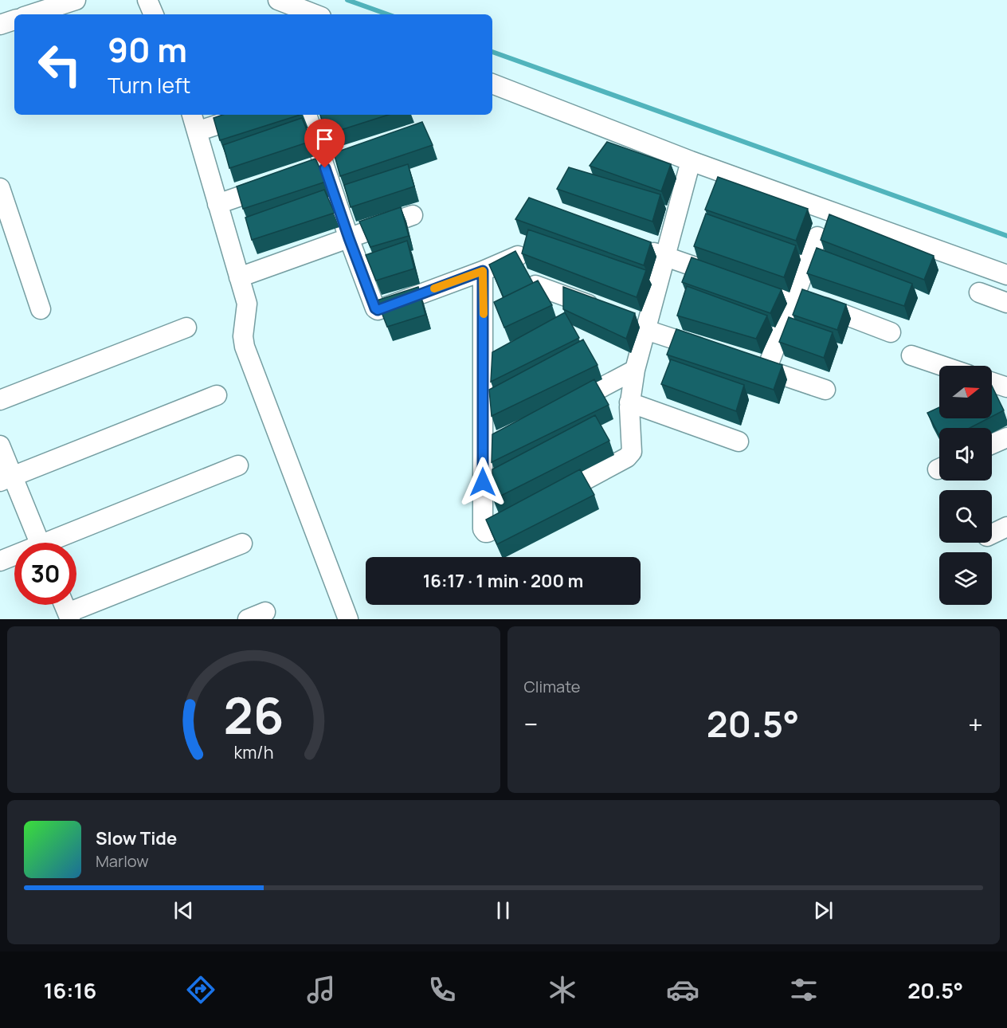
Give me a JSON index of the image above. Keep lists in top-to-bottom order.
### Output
{
  "north": "right",
  "page": {
    "turn": ["90 m", "Turn left"],
    "limit": "30",
    "trip": "16:17 · 1 min · 200 m",
    "tile": "Climate",
    "heat": ["−", "20.5°", "+"],
    "song": ["Slow Tide", "Marlow"],
    "tabs": ["16:16", "20.5°"],
    "gauge": ["26", "km/h"]
  }
}
